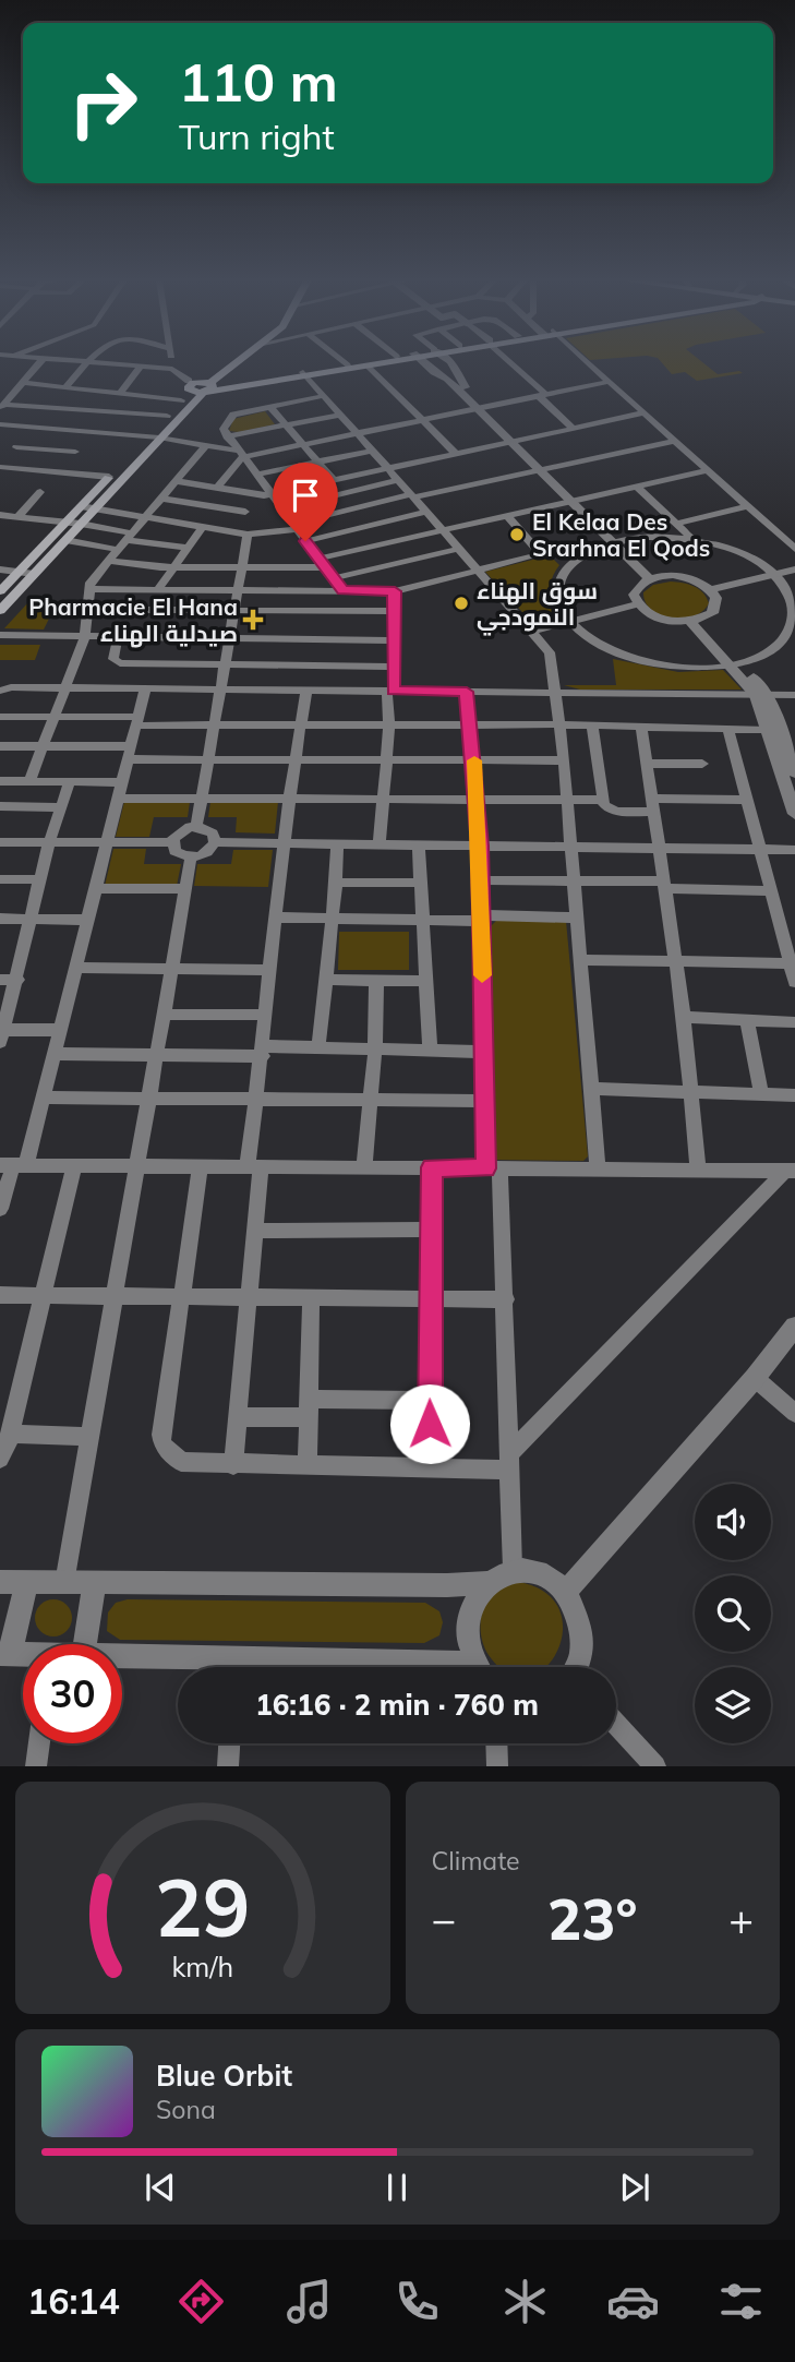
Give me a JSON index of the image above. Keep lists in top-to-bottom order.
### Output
{
  "places": {
    "other": ["El Kelaa Des Srarhna El Qods", "سوق الهناء النمودجي"],
    "health": ["Pharmacie El Hana صيدلية الهناء"]
  },
  "page": {
    "turn": ["110 m", "Turn right"],
    "limit": "30",
    "trip": "16:16 · 2 min · 760 m",
    "tile": "Climate",
    "heat": ["−", "23°", "+"],
    "song": ["Blue Orbit", "Sona"],
    "tabs": "16:14",
    "gauge": ["29", "km/h"]
  }
}
